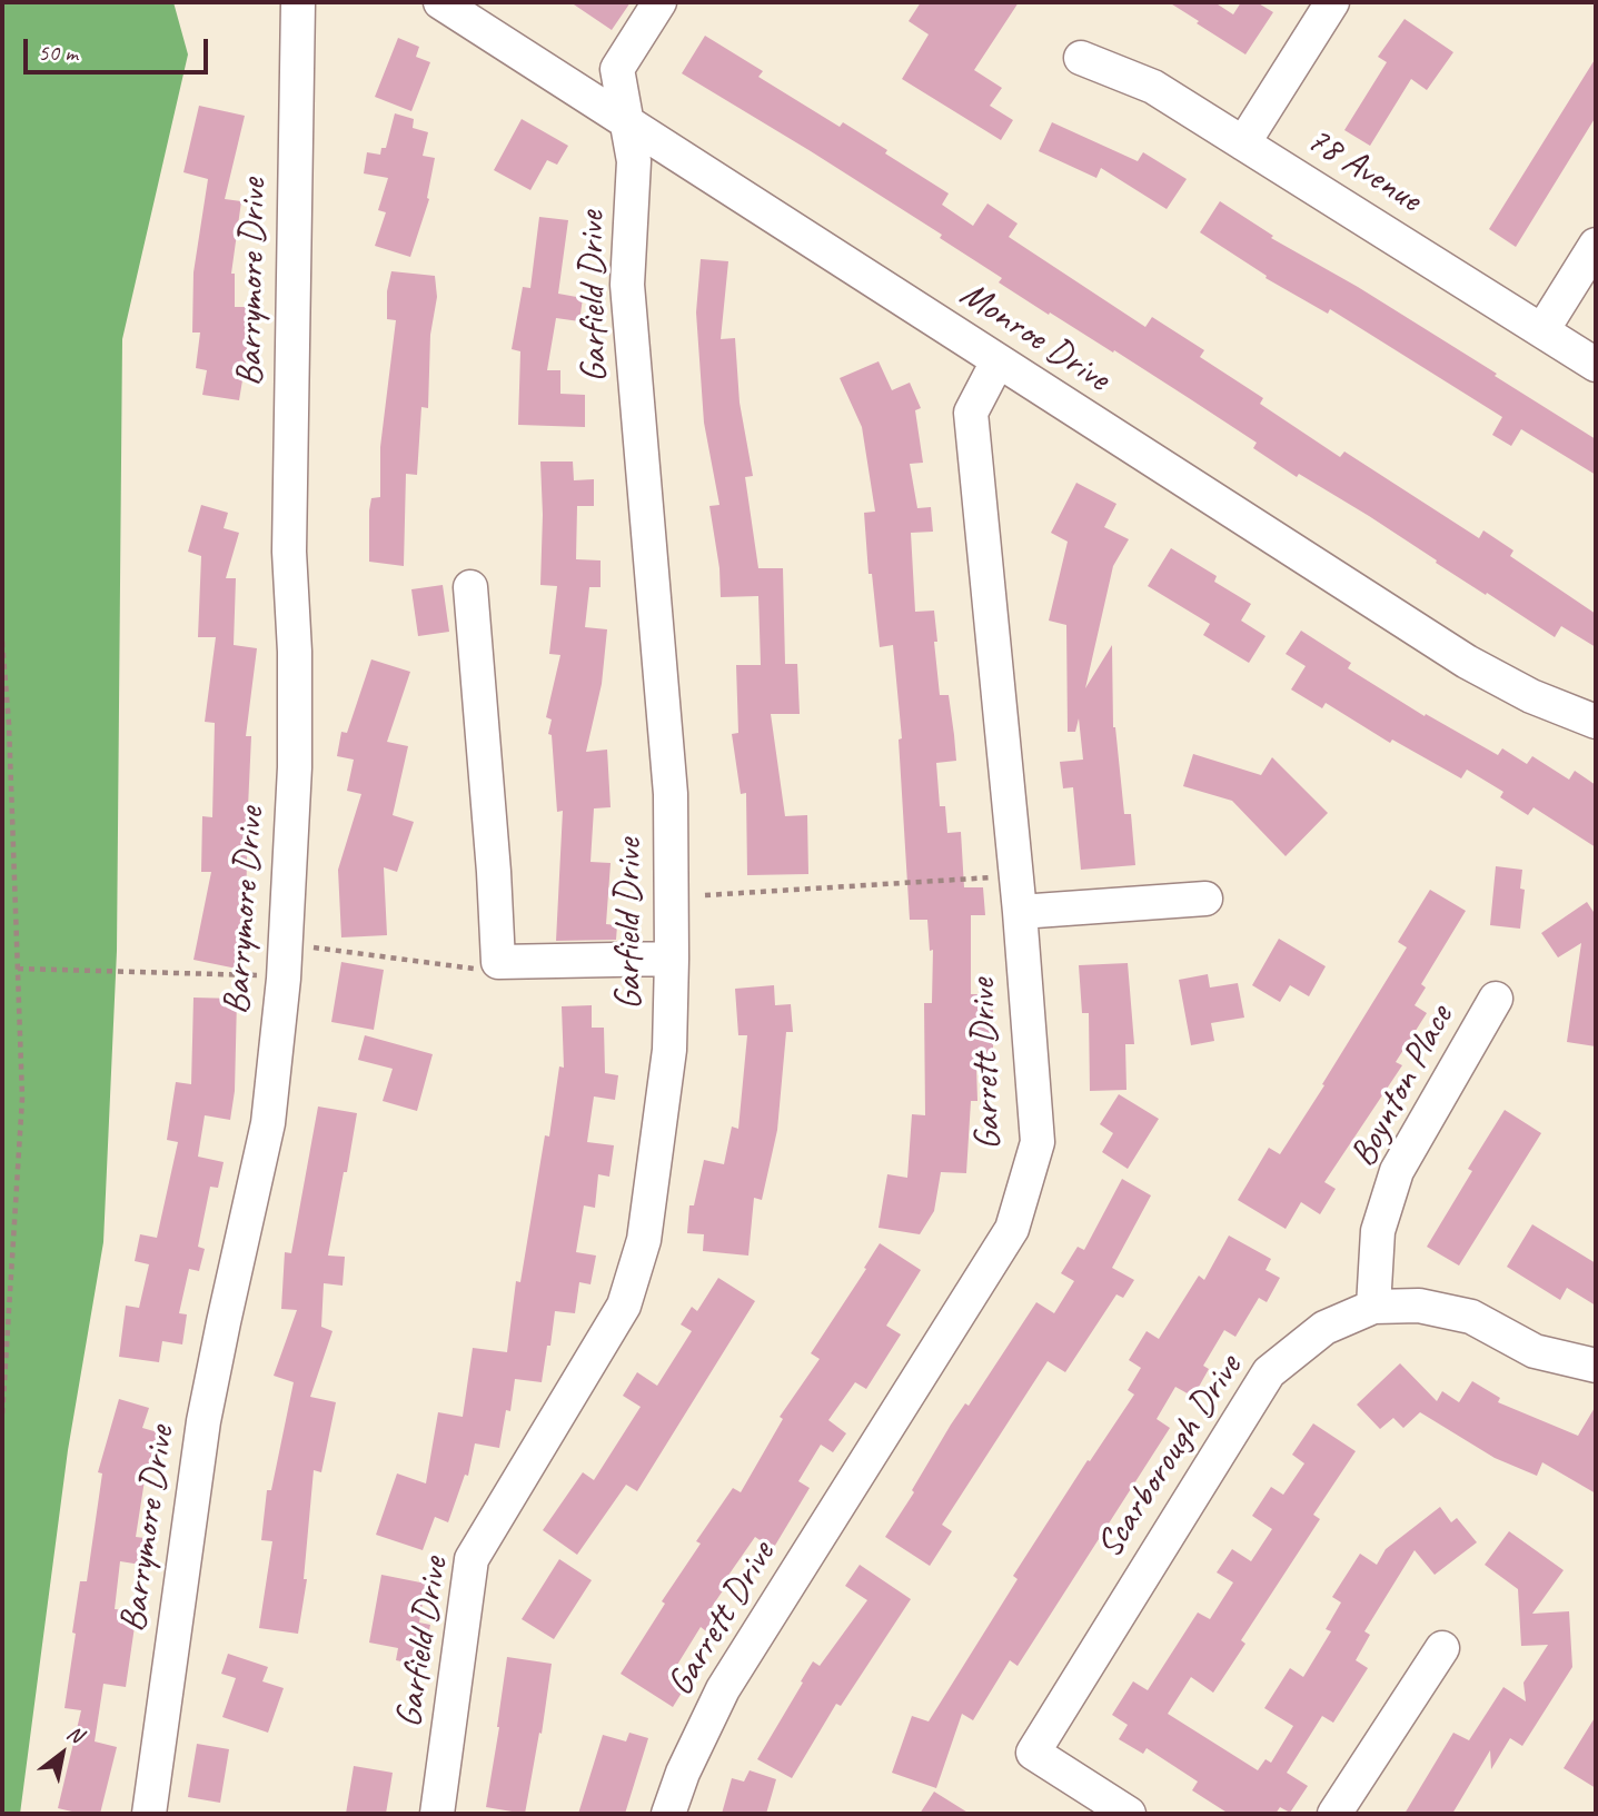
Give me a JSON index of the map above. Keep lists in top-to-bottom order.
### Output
{
  "streets": {
    "street": [
      "78 Avenue",
      "Barrymore Drive",
      "Garfield Drive",
      "Monroe Drive",
      "Garrett Drive",
      "Boynton Place",
      "Scarborough Drive"
    ]
  },
  "crossings": [
    ["Garfield Drive", "Monroe Drive"],
    ["Monroe Drive", "Garrett Drive"],
    ["Boynton Place", "Scarborough Drive"]
  ],
  "scale_bar": "50 m",
  "north": "top right"
}
